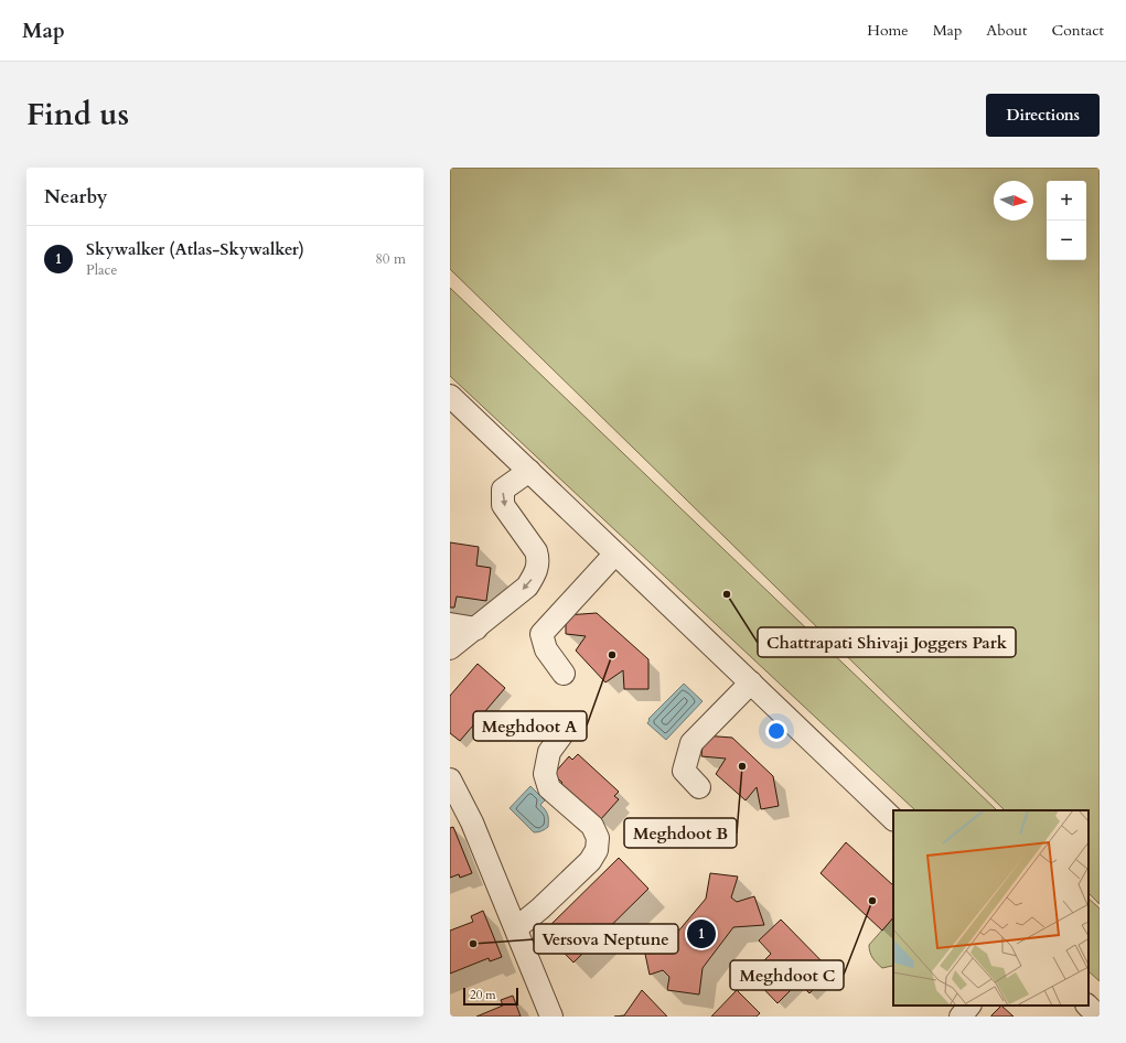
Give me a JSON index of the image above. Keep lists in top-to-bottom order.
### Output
{
  "places": [
    "Chattrapati Shivaji Joggers Park",
    "Meghdoot A",
    "Meghdoot B",
    "Meghdoot C",
    "Versova Neptune"
  ],
  "scale_bar": "20 m",
  "north": "right",
  "page": {
    "header": "Map",
    "nav": [
      "Home",
      "Map",
      "About",
      "Contact"
    ],
    "title": "Find us",
    "buttons": "Directions",
    "heading": "Nearby",
    "map_buttons": ["+", "−"],
    "list": [
      {
        "mark": "1",
        "name": "Skywalker (Atlas-Skywalker)",
        "note": "Place",
        "value": "80 m"
      }
    ],
    "pins": "1",
    "scale": "20 m"
  }
}
